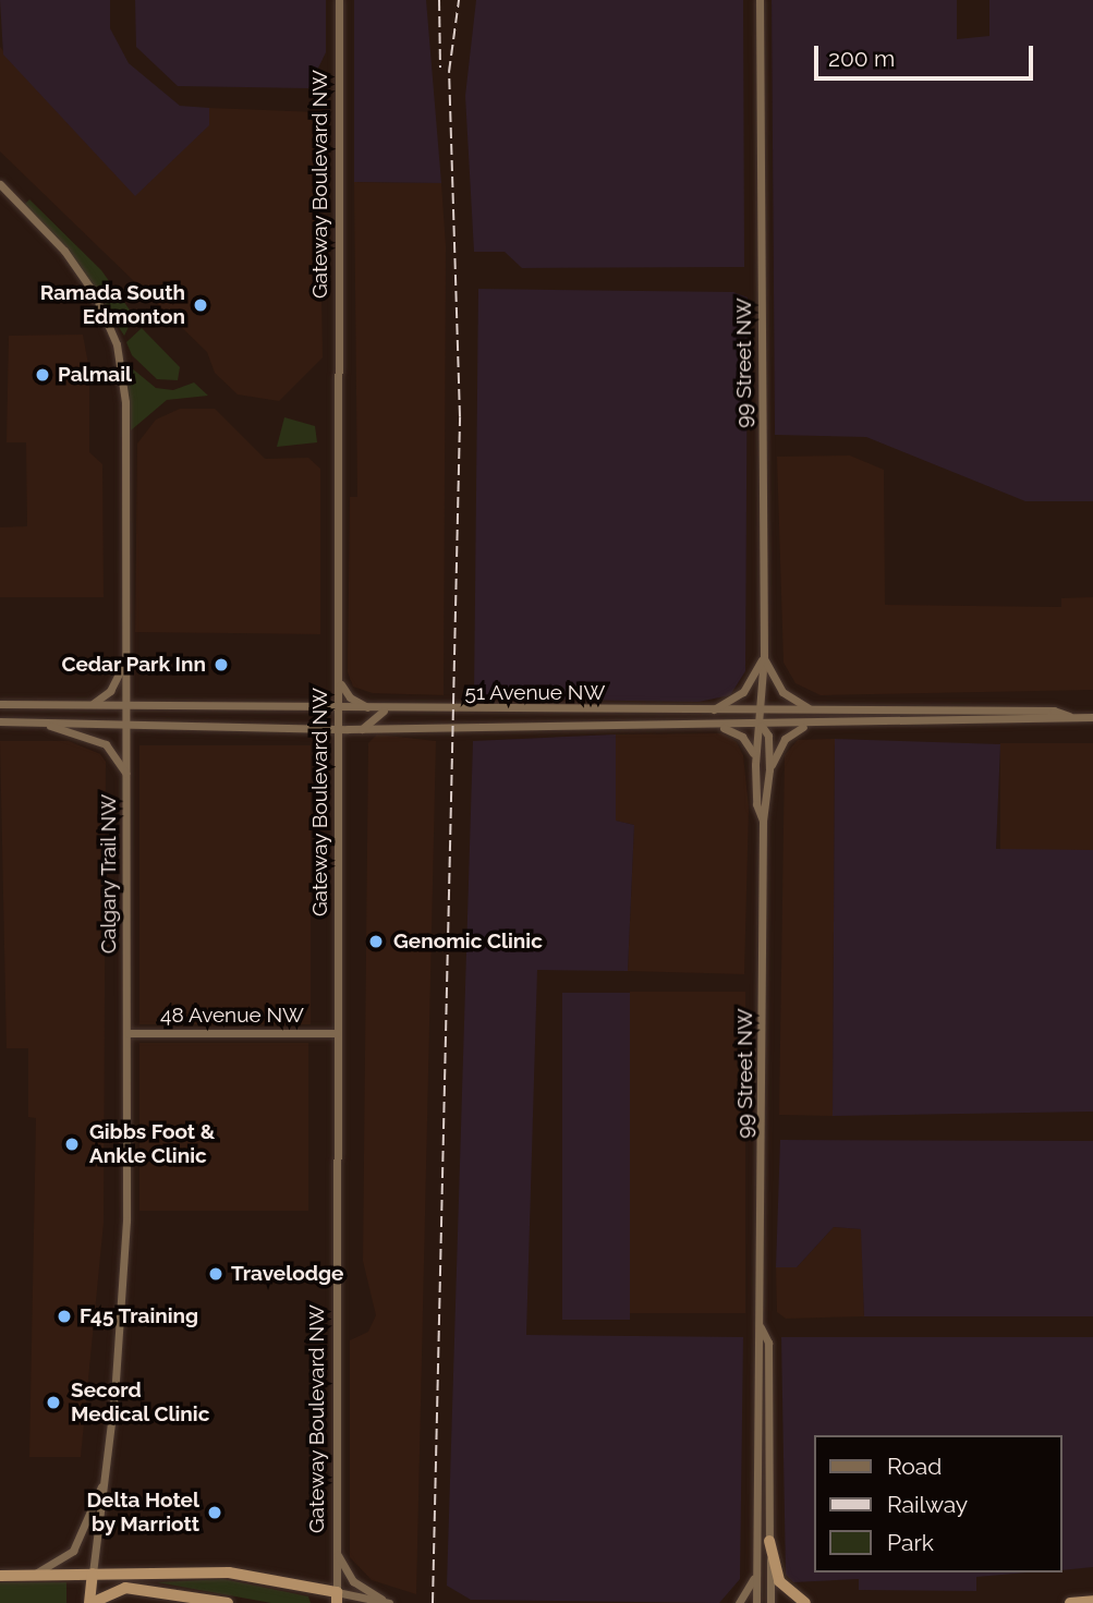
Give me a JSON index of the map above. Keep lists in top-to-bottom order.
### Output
{
  "streets": {
    "highway": ["Calgary Trail NW"],
    "main road": [
      "Gateway Boulevard NW",
      "99 Street NW",
      "51 Avenue NW",
      "48 Avenue NW"
    ]
  },
  "crossings": [
    ["Gateway Boulevard NW", "51 Avenue NW"],
    ["Gateway Boulevard NW", "48 Avenue NW"],
    ["99 Street NW", "51 Avenue NW"],
    ["51 Avenue NW", "Calgary Trail NW"],
    ["Calgary Trail NW", "48 Avenue NW"]
  ],
  "places": [
    "Ramada South Edmonton",
    "Palmail",
    "Cedar Park Inn",
    "Genomic Clinic",
    "Gibbs Foot & Ankle Clinic",
    "Travelodge",
    "F45 Training",
    "Secord Medical Clinic",
    "Delta Hotel by Marriott"
  ],
  "legend": ["Road", "Railway", "Park"],
  "scale_bar": "200 m"
}
